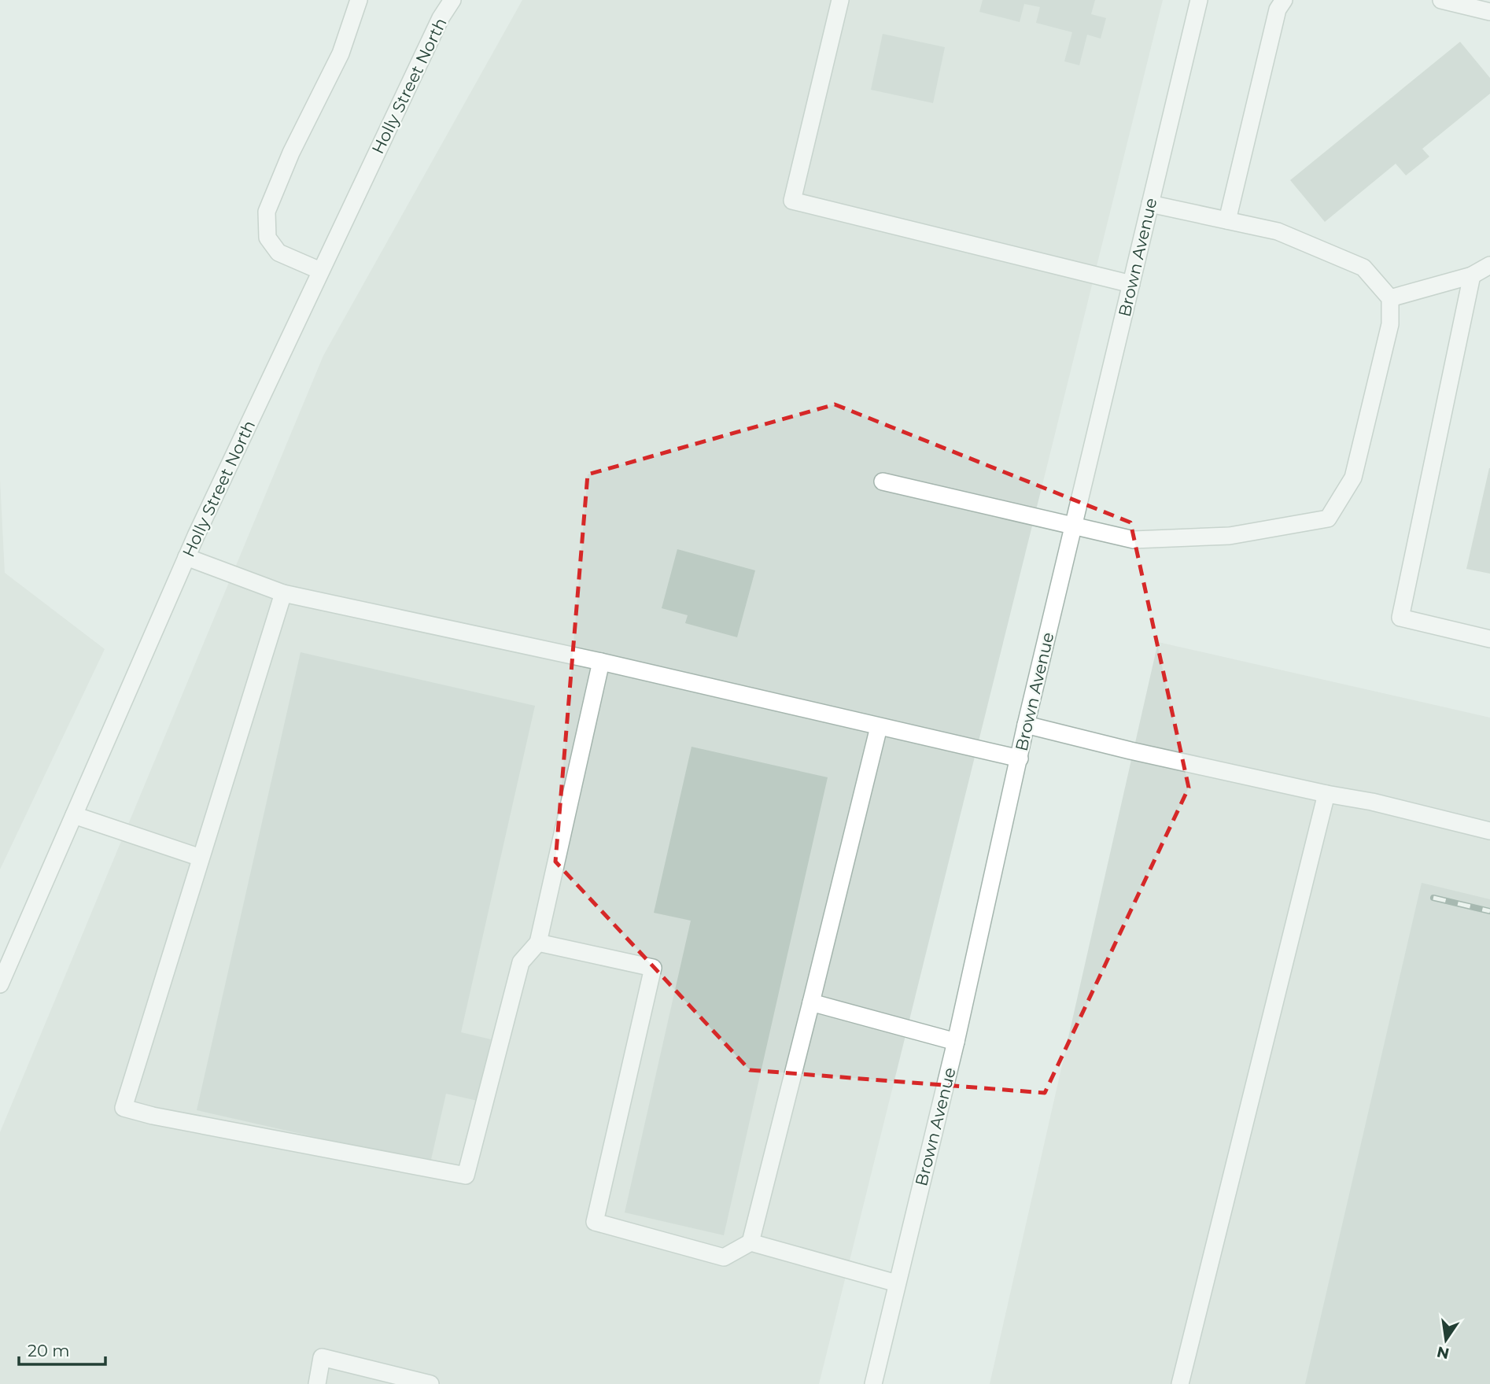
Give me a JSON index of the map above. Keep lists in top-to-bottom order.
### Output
{
  "streets": {
    "street": ["Holly Street North", "Brown Avenue"]
  },
  "scale_bar": "20 m",
  "north": "bottom"
}
